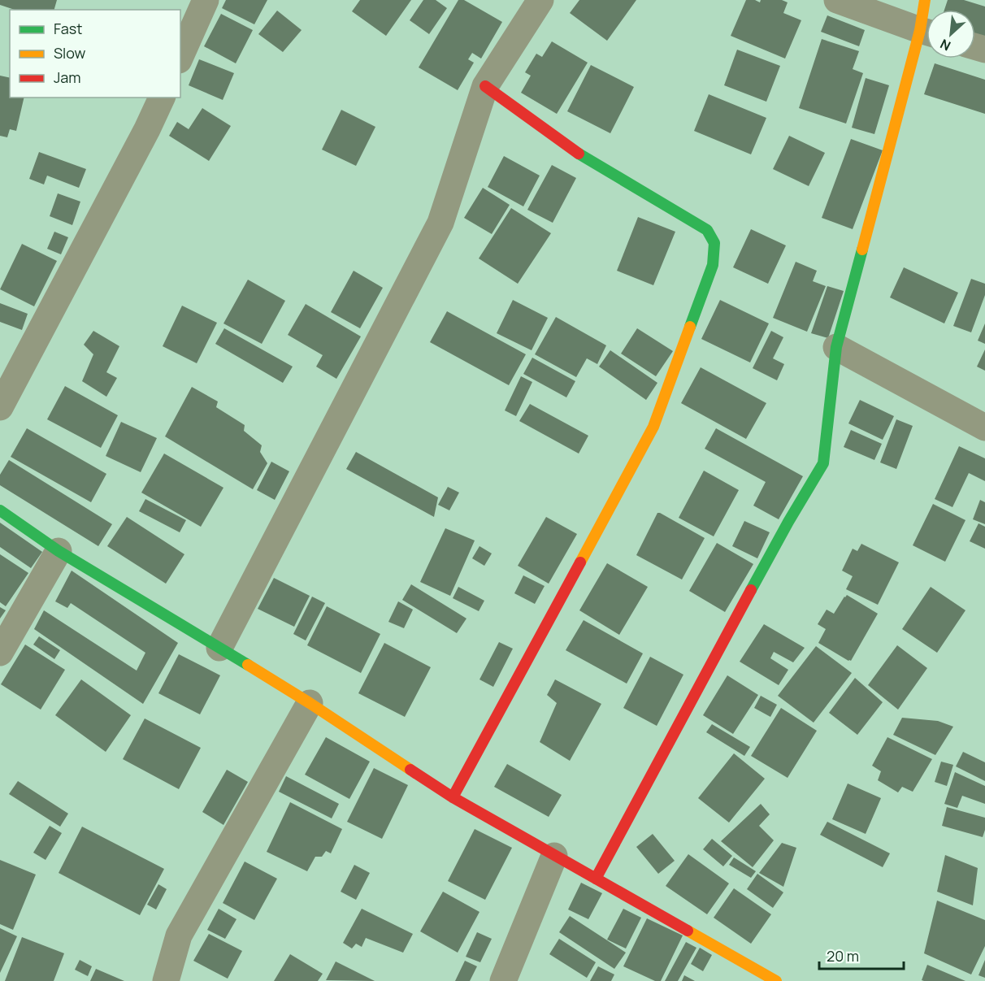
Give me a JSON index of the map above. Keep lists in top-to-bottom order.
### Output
{
  "legend": ["Fast", "Slow", "Jam"],
  "scale_bar": "20 m",
  "north": "bottom left"
}
